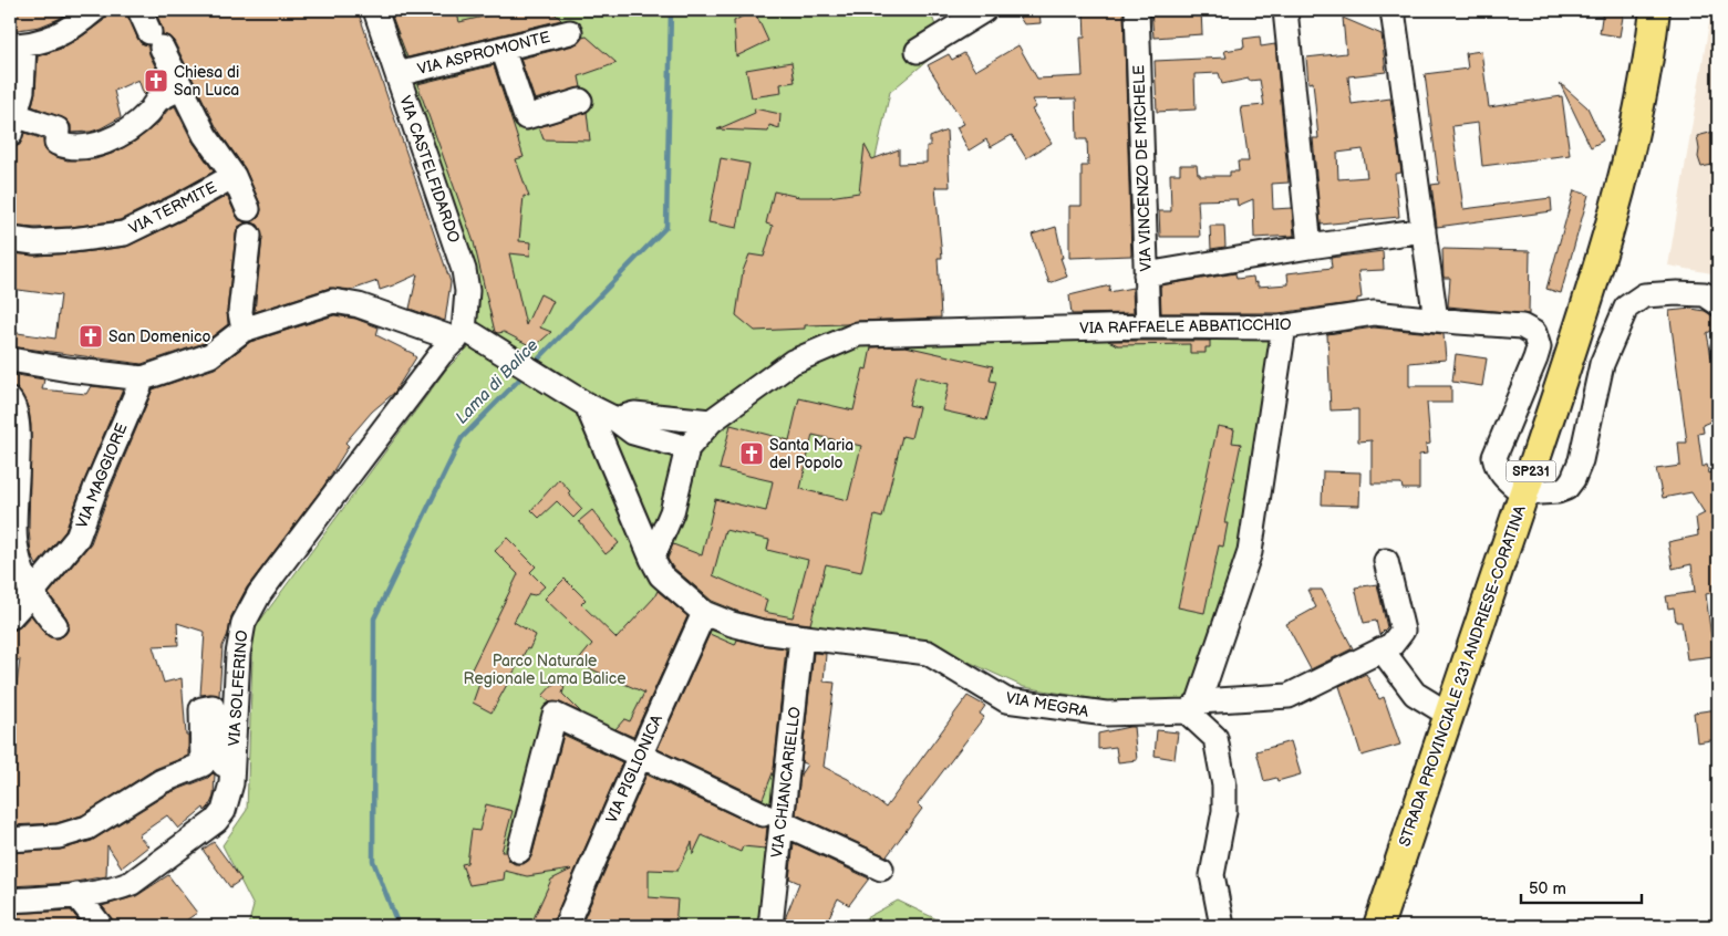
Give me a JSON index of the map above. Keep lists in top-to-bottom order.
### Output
{
  "streets": {
    "main road": ["SP231", "STRADA PROVINCIALE 231 ANDRIESE-CORATINA"],
    "street": [
      "VIA ASPROMONTE",
      "VIA VINCENZO DE MICHELE",
      "VIA CASTELFIDARDO",
      "VIA TERMITE",
      "VIA RAFFAELE ABBATICCHIO",
      "VIA MAGGIORE",
      "VIA SOLFERINO",
      "VIA MEGRA",
      "VIA PIGLIONICA",
      "VIA CHIANCARIELLO"
    ]
  },
  "crossings": [
    ["VIA ASPROMONTE", "VIA CASTELFIDARDO"],
    ["VIA VINCENZO DE MICHELE", "VIA RAFFAELE ABBATICCHIO"],
    ["VIA CASTELFIDARDO", "VIA SOLFERINO"],
    ["VIA RAFFAELE ABBATICCHIO", "STRADA PROVINCIALE 231 ANDRIESE-CORATINA"],
    ["VIA MEGRA", "VIA PIGLIONICA"],
    ["VIA MEGRA", "VIA CHIANCARIELLO"]
  ],
  "water": ["Lama di Balice"],
  "parks": ["Parco Naturale Regionale Lama Balice"],
  "places": {
    "church": ["Chiesa di San Luca", "San Domenico", "Santa Maria del Popolo"]
  },
  "scale_bar": "50 m"
}
